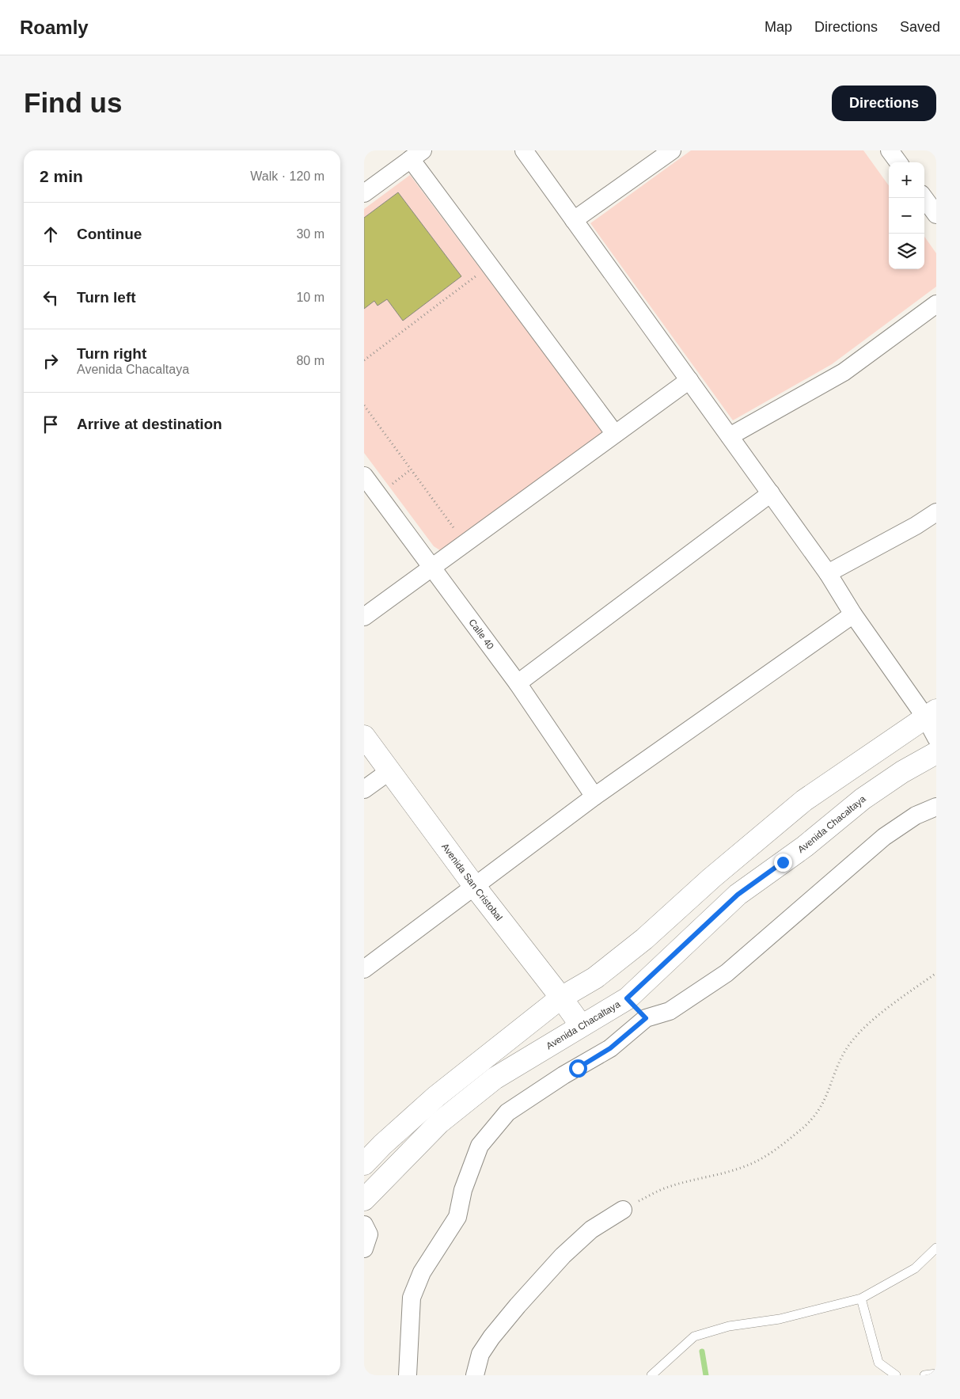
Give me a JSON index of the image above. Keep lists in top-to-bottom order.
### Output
{
  "streets": {
    "street": ["Calle 40", "Avenida Chacaltaya", "Avenida San Cristobal"]
  },
  "crossings": [
    ["Avenida Chacaltaya", "Avenida San Cristobal"]
  ],
  "page": {
    "header": "Roamly",
    "nav": ["Map", "Directions", "Saved"],
    "buttons": "Directions",
    "title": "Find us",
    "heading": ["2 min", "Walk · 120 m"],
    "map_buttons": ["+", "−"],
    "list": [
      ["Continue", "30 m"],
      ["Turn left", "10 m"],
      ["Turn right", "Avenida Chacaltaya", "80 m"],
      "Arrive at destination"
    ]
  }
}
